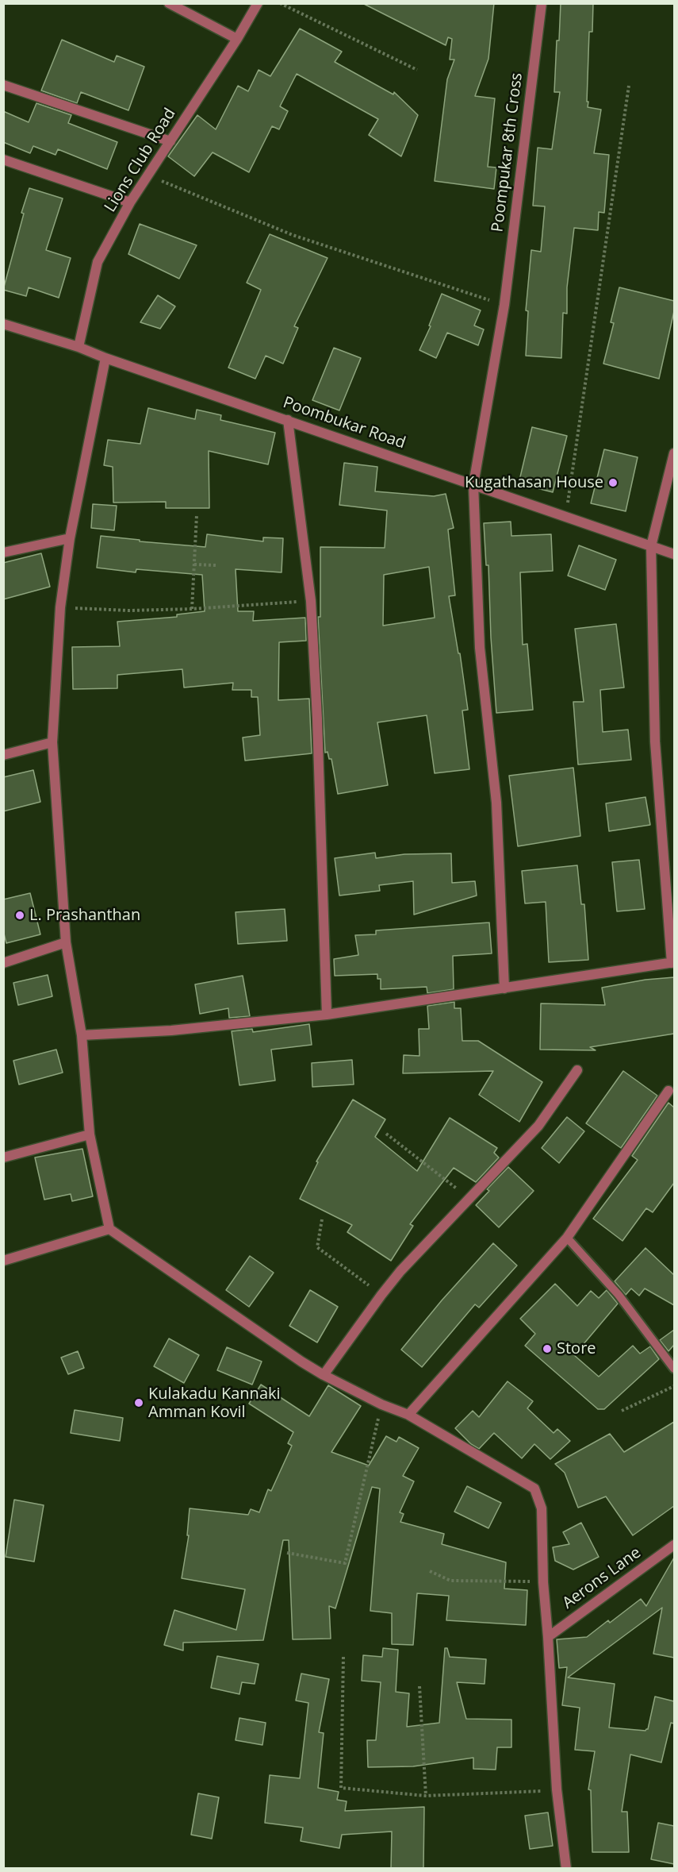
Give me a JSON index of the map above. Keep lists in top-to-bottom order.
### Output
{
  "streets": {
    "street": [
      "Poompukar 8th Cross",
      "Lions Club Road",
      "Poombukar Road",
      "Aerons Lane"
    ]
  },
  "crossings": [
    ["Poompukar 8th Cross", "Poombukar Road"],
    ["Lions Club Road", "Poombukar Road"]
  ],
  "places": [
    "Kugathasan House",
    "L. Prashanthan",
    "Store",
    "Kulakadu Kannaki Amman Kovil"
  ]
}
